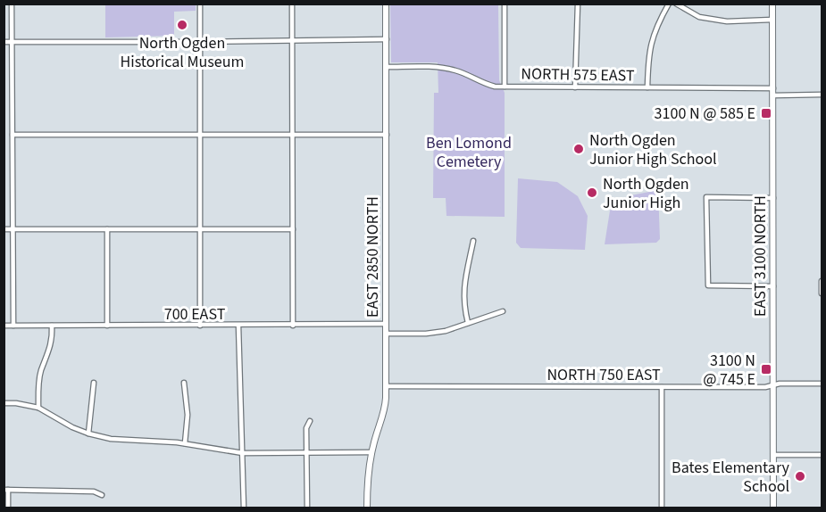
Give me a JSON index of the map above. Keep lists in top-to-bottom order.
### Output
{
  "streets": {
    "street": [
      "NORTH 575 EAST",
      "EAST 3100 NORTH",
      "EAST 2850 NORTH",
      "700 EAST",
      "NORTH 750 EAST"
    ]
  },
  "crossings": [
    ["NORTH 575 EAST", "EAST 3100 NORTH"],
    ["NORTH 575 EAST", "EAST 2850 NORTH"],
    ["EAST 3100 NORTH", "NORTH 750 EAST"],
    ["EAST 2850 NORTH", "700 EAST"],
    ["EAST 2850 NORTH", "NORTH 750 EAST"]
  ],
  "parks": ["Ben Lomond Cemetery"],
  "places": {
    "other": [
      "North Ogden Historical Museum",
      "North Ogden Junior High School",
      "North Ogden Junior High",
      "Bates Elementary School"
    ],
    "transit": ["3100 N @ 585 E", "3100 N @ 745 E"]
  }
}
